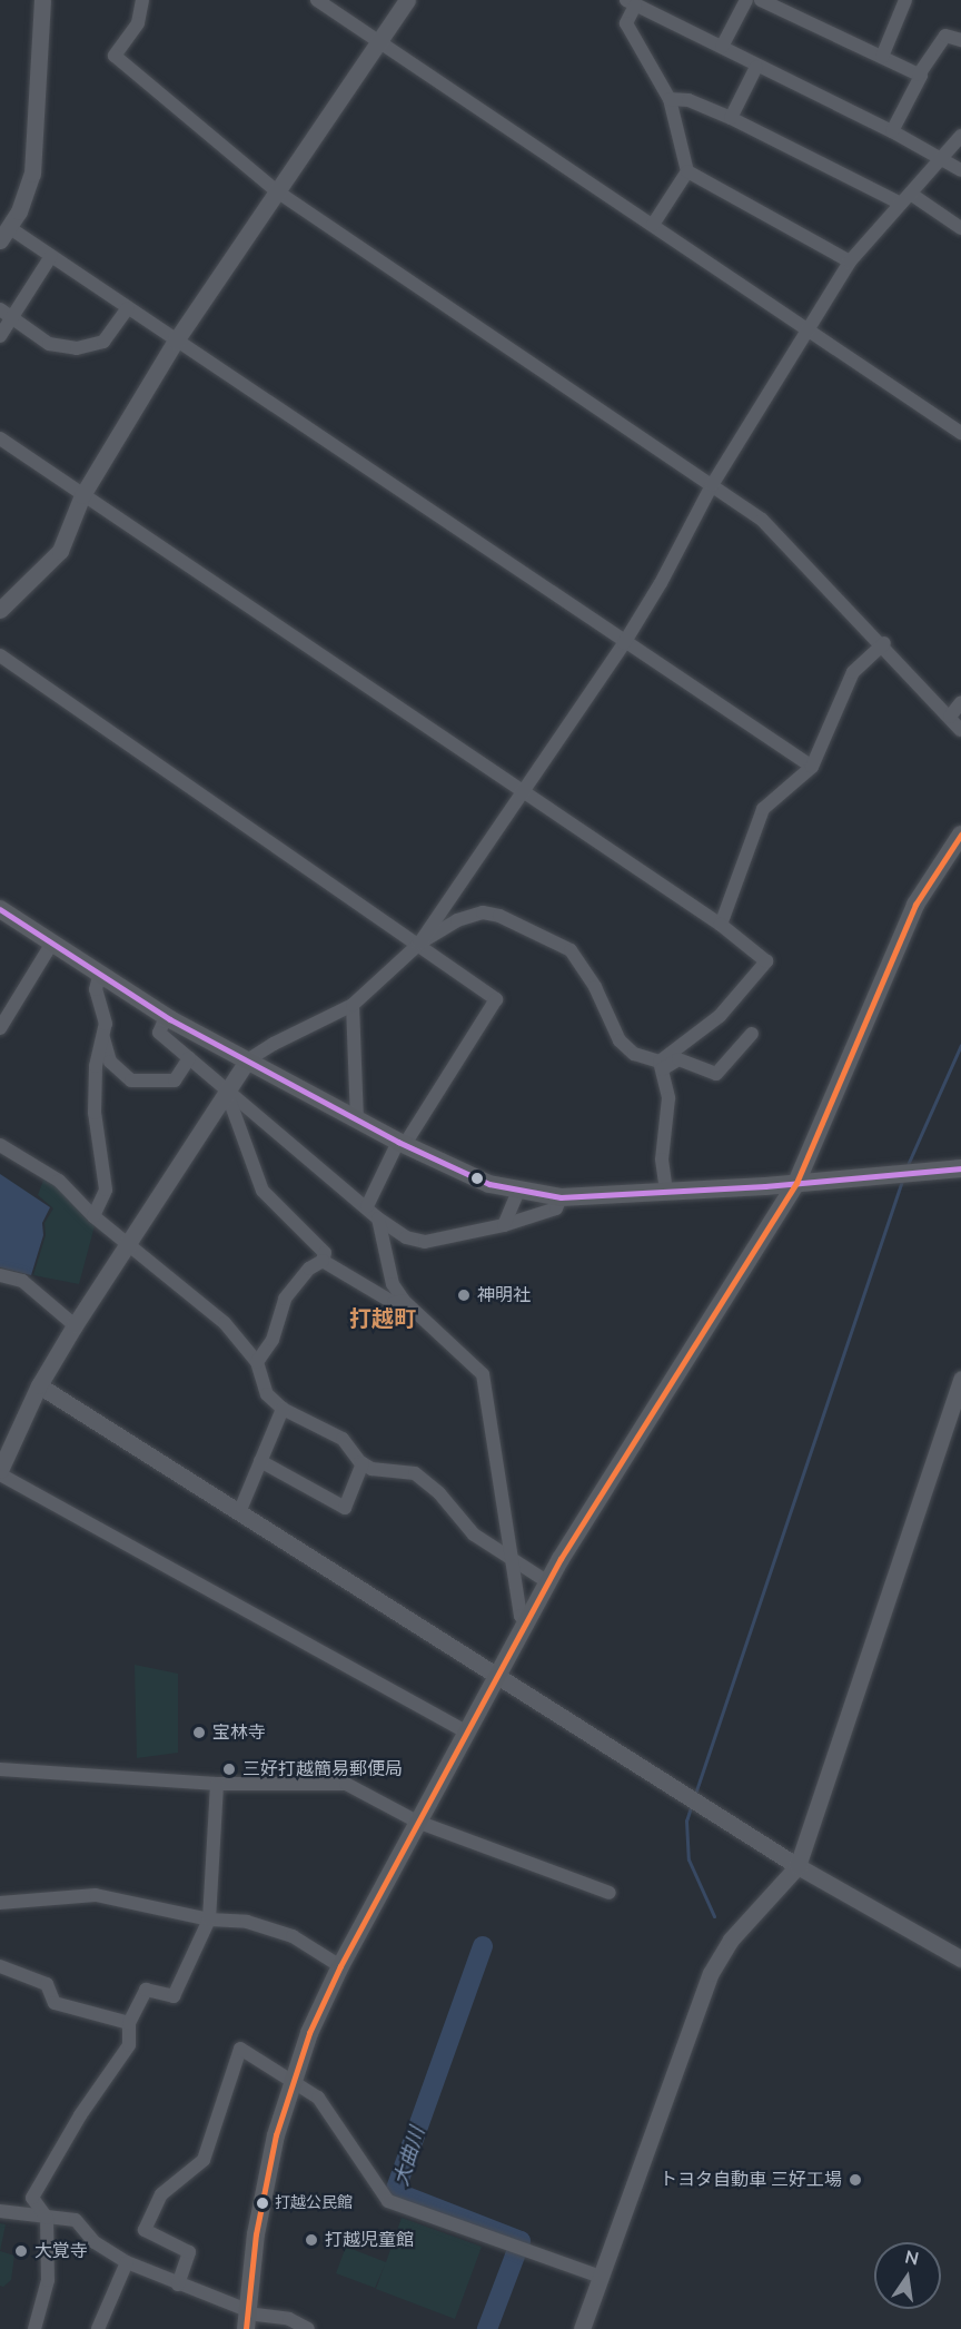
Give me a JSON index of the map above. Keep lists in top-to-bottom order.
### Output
{
  "districts": ["打越町"],
  "water": ["大曲川"],
  "places": [
    "神明社",
    "宝林寺",
    "三好打越簡易郵便局",
    "トヨタ自動車 三好工場",
    "打越公民館",
    "打越児童館",
    "大覚寺"
  ],
  "north": "top"
}
